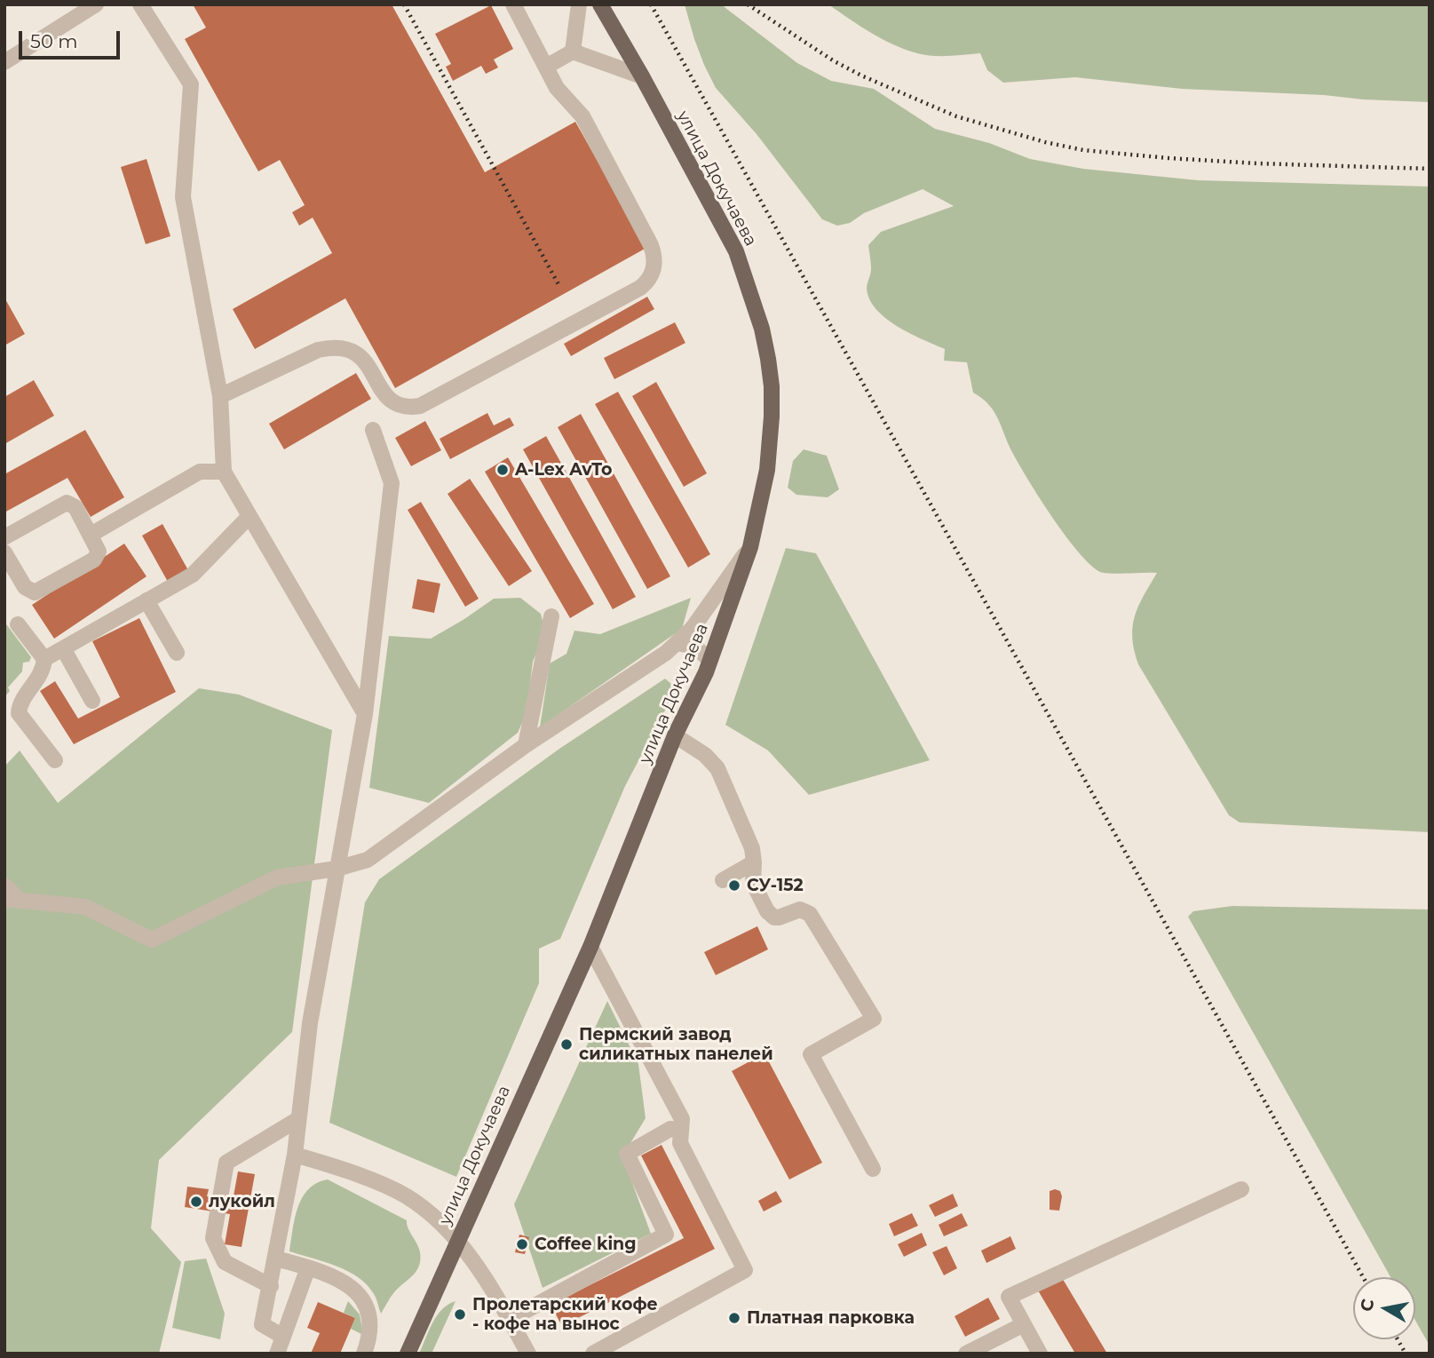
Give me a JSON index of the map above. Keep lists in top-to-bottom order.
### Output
{
  "streets": {
    "main road": ["улица Докучаева"]
  },
  "places": [
    "A-Lex AvTo",
    "СУ-152",
    "Пермский завод силикатных панелей",
    "лукойл",
    "Coffee king",
    "Пролетарский кофе - кофе на вынос",
    "Платная парковка"
  ],
  "scale_bar": "50 m",
  "north": "left"
}
